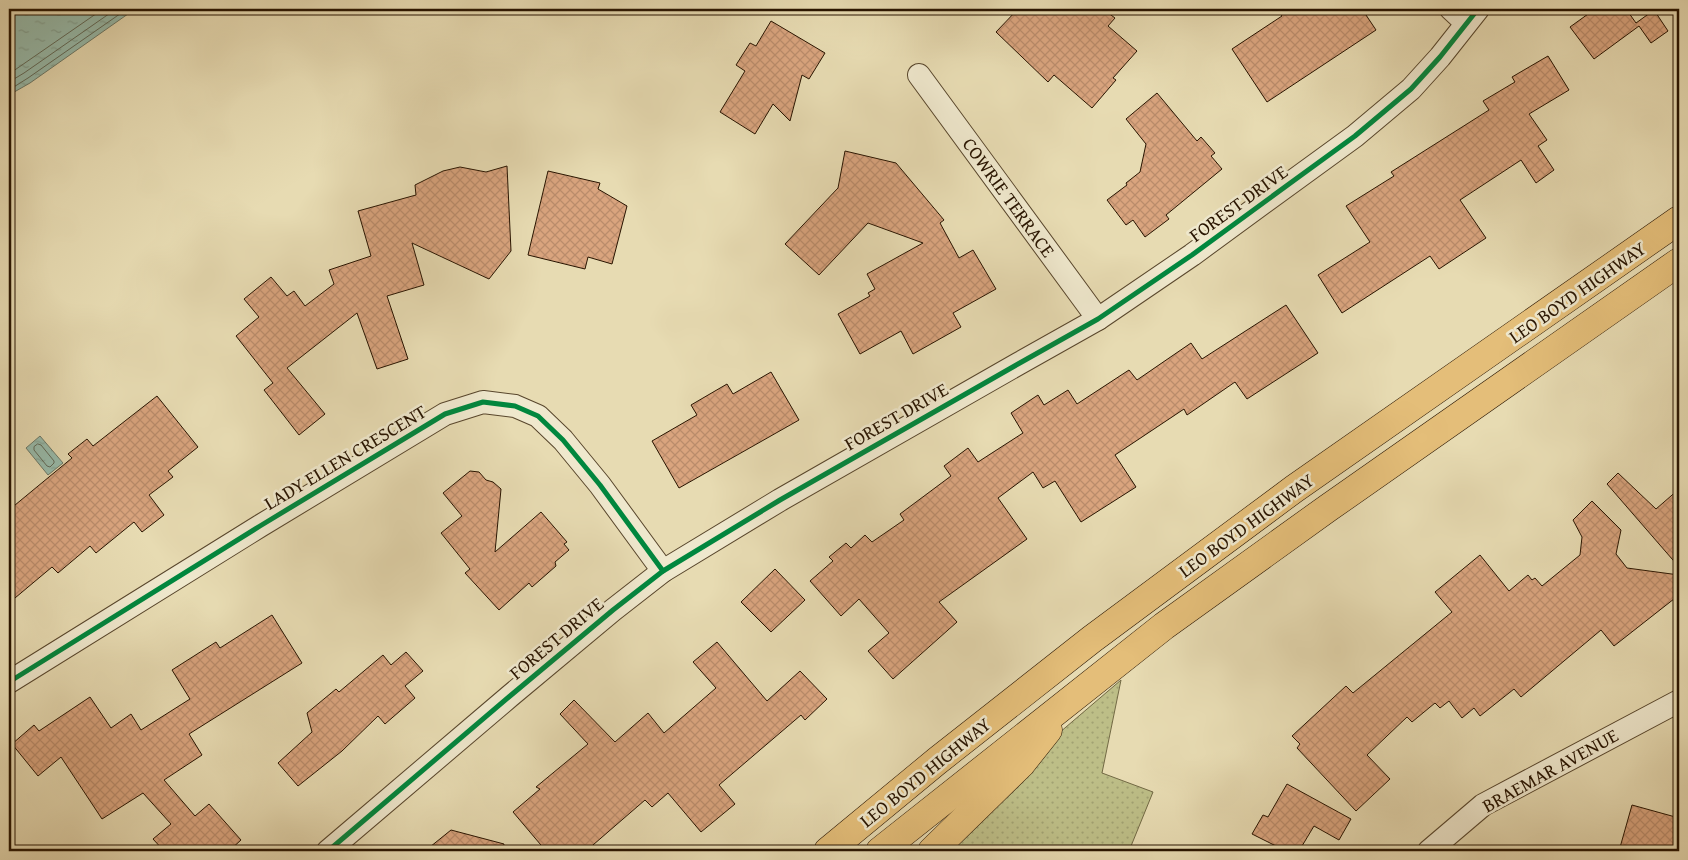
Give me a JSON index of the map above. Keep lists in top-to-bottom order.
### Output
{
  "streets": {
    "highway": ["LEO BOYD HIGHWAY"],
    "street": [
      "COWRIE TERRACE",
      "FOREST DRIVE",
      "LADY ELLEN CRESCENT",
      "BRAEMAR AVENUE"
    ]
  },
  "crossings": [
    ["COWRIE TERRACE", "FOREST DRIVE"],
    ["FOREST DRIVE", "LADY ELLEN CRESCENT"]
  ]
}
